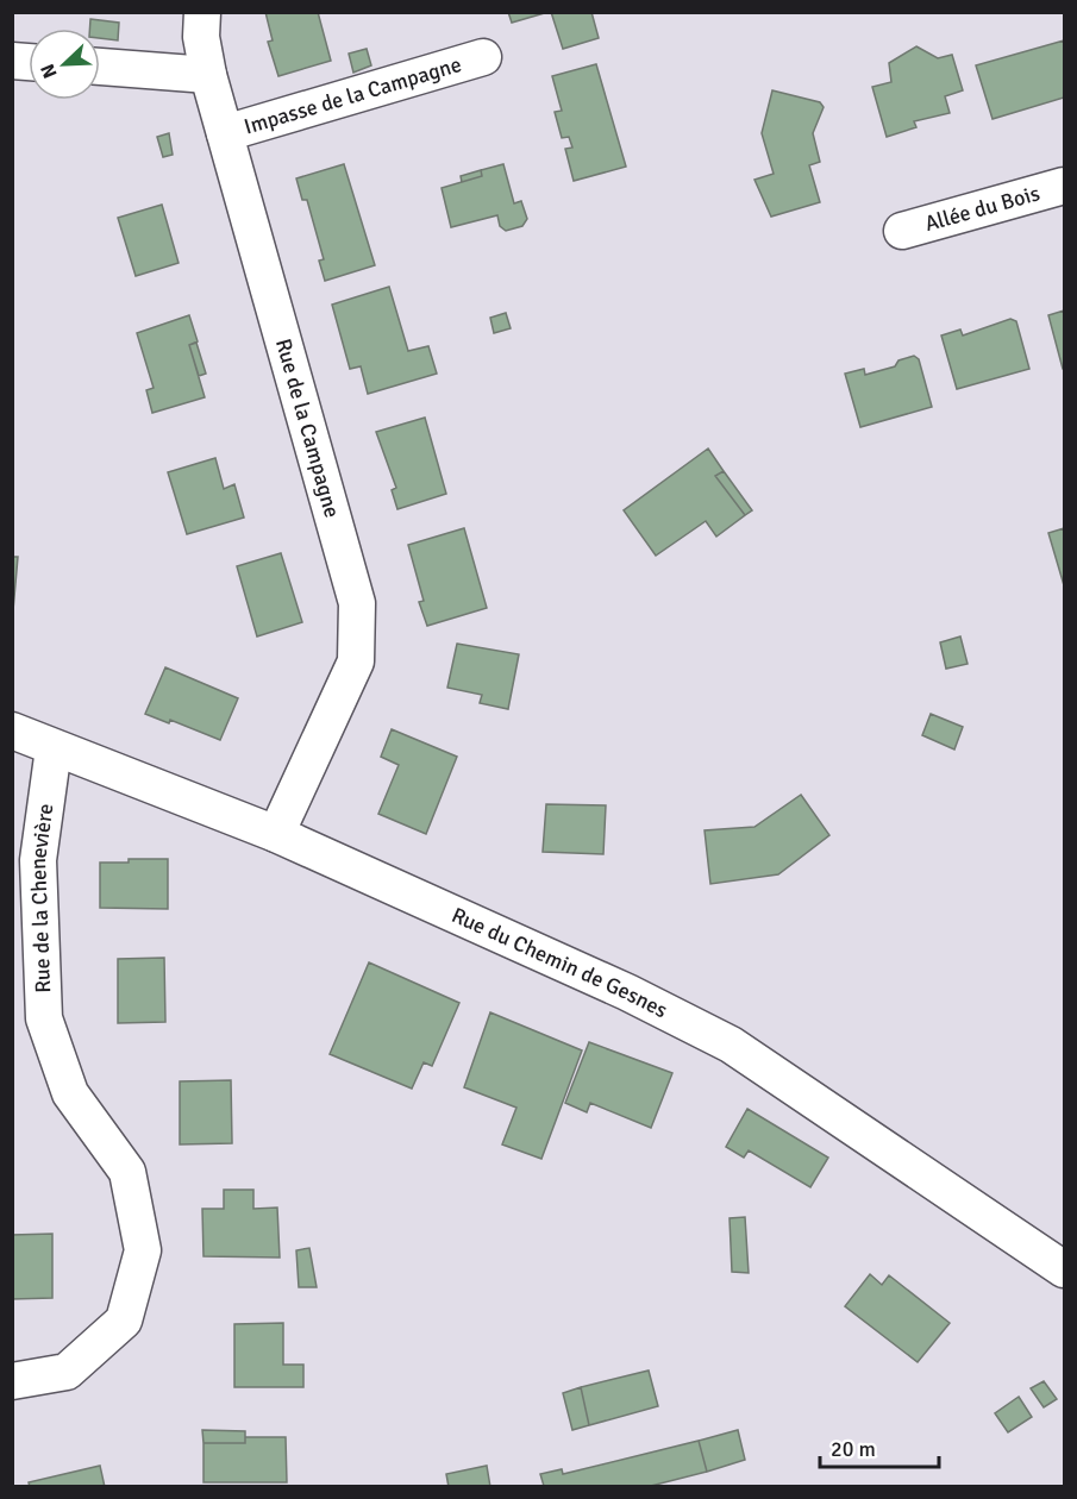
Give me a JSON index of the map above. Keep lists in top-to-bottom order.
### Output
{
  "streets": {
    "street": [
      "Impasse de la Campagne",
      "Allée du Bois",
      "Rue de la Campagne",
      "Rue de la Chenevière",
      "Rue du Chemin de Gesnes"
    ]
  },
  "crossings": [
    ["Impasse de la Campagne", "Rue de la Campagne"],
    ["Rue de la Campagne", "Rue du Chemin de Gesnes"],
    ["Rue de la Chenevière", "Rue du Chemin de Gesnes"]
  ],
  "scale_bar": "20 m",
  "north": "bottom left"
}
